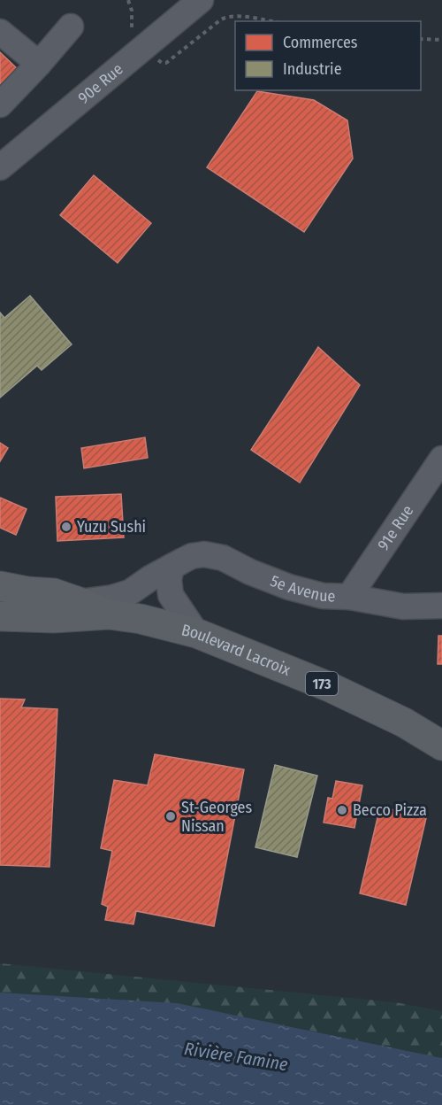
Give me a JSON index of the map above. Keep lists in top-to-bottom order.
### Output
{
  "streets": {
    "main road": ["Boulevard Lacroix", "173"],
    "street": ["90e Rue", "91e Rue", "5e Avenue"]
  },
  "crossings": [
    ["91e Rue", "5e Avenue"],
    ["5e Avenue", "Boulevard Lacroix"]
  ],
  "water": ["Rivière Famine"],
  "places": ["Yuzu Sushi", "Becco Pizza", "St-Georges Nissan"],
  "legend": ["Commerces", "Industrie"]
}
